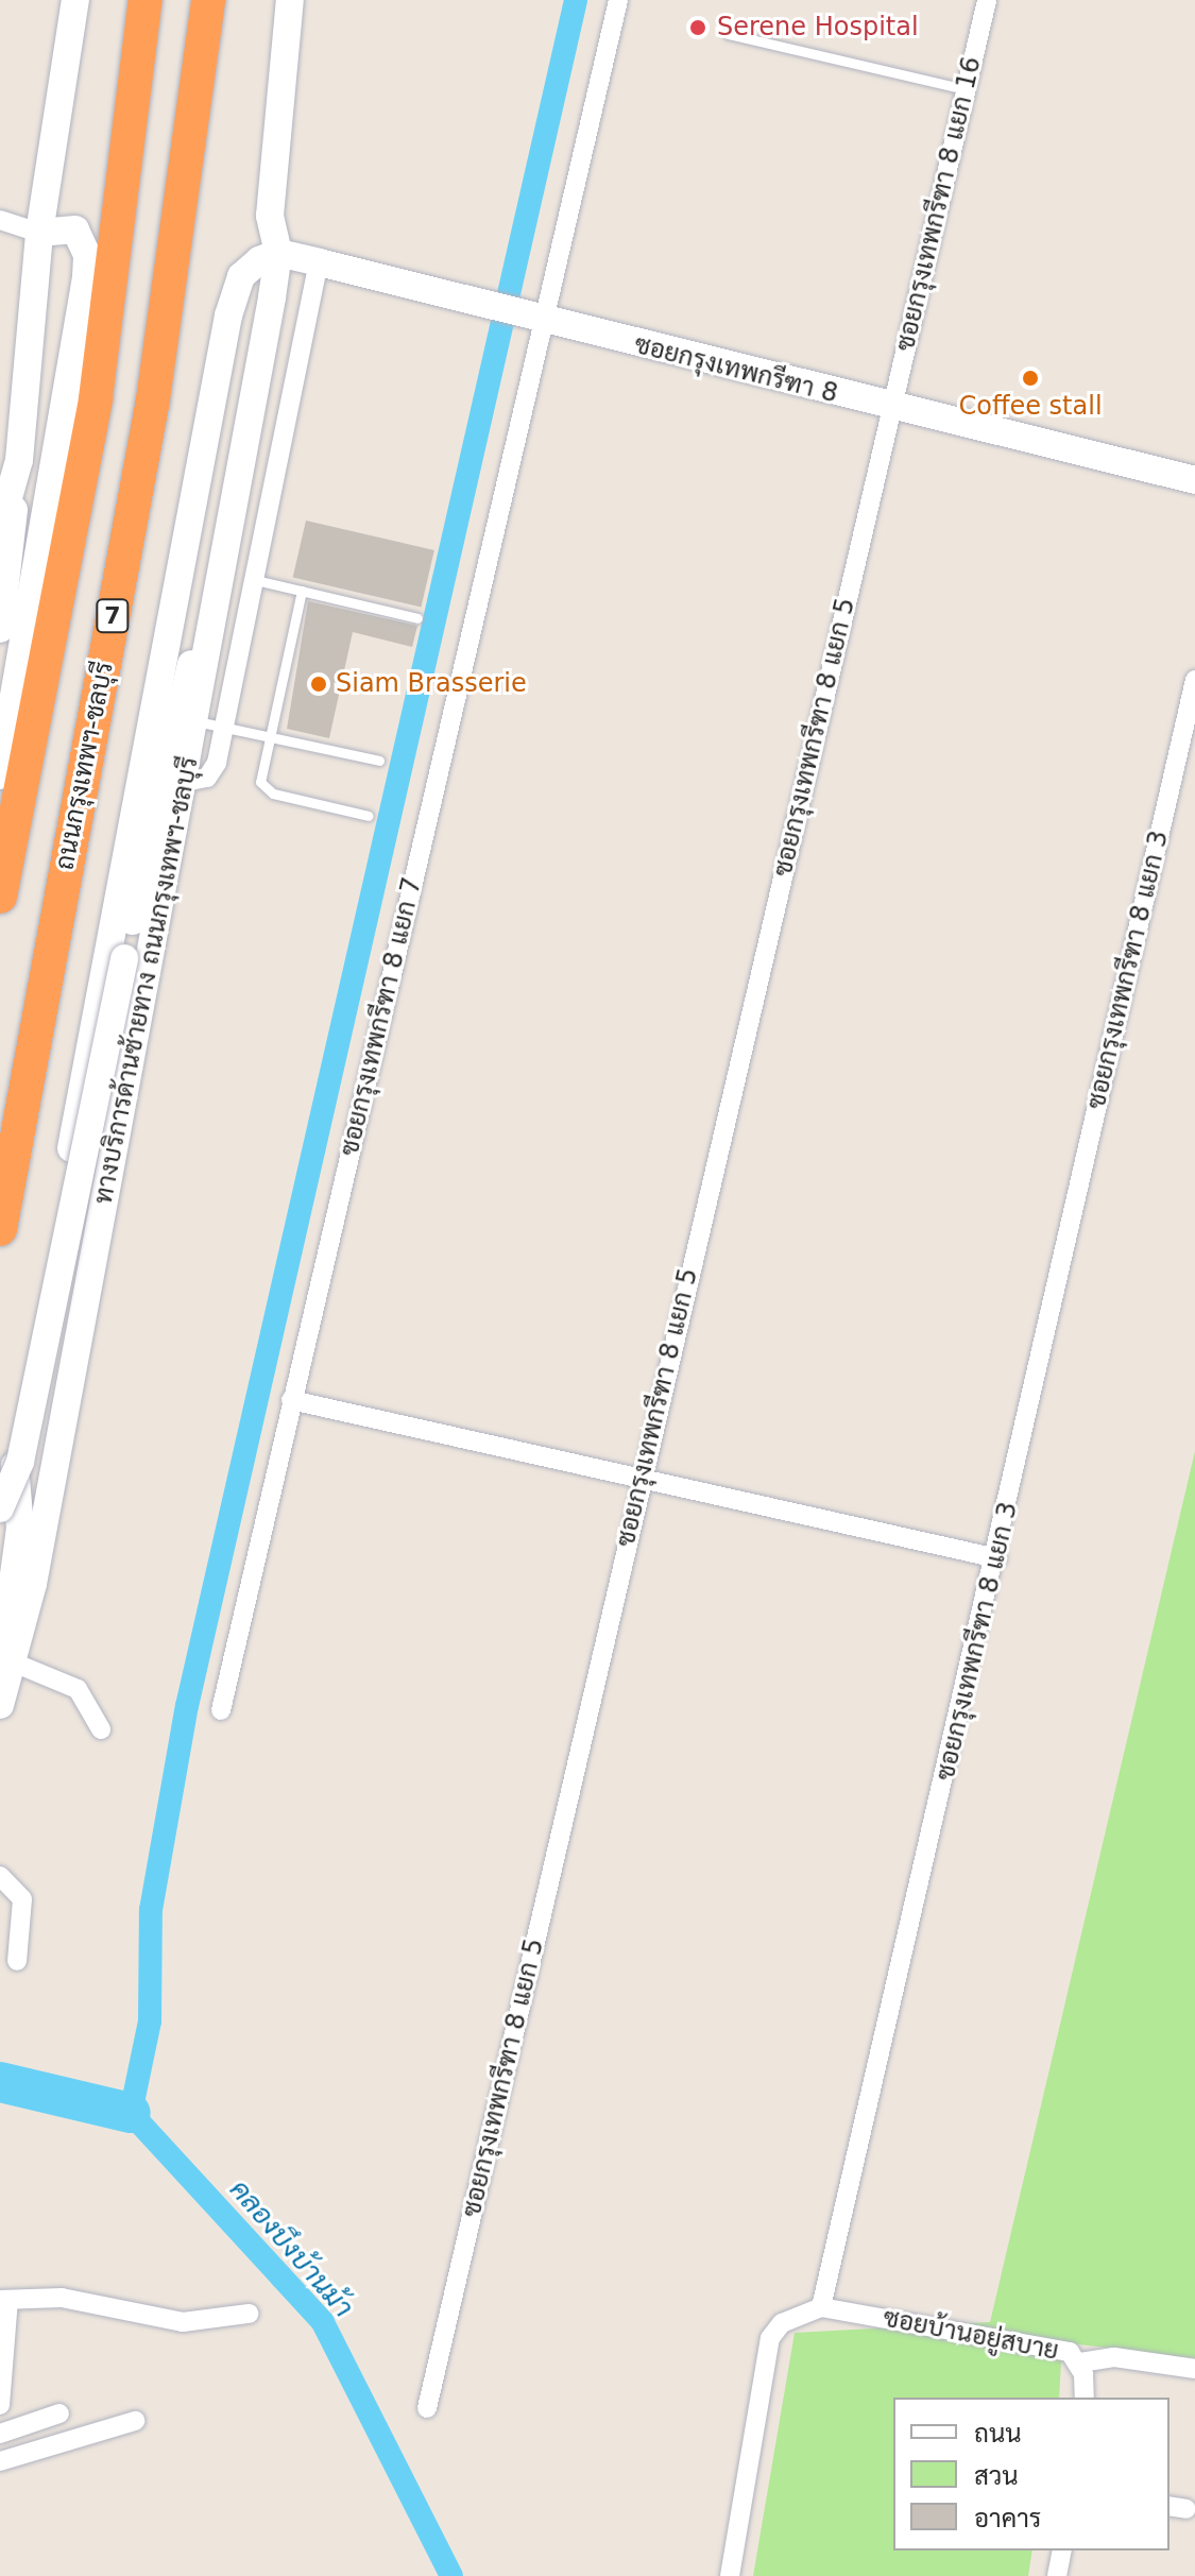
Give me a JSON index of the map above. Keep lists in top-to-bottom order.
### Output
{
  "streets": {
    "highway": ["7", "ถนนกรุงเทพฯ-ชลบุรี"],
    "main road": ["ซอยกรุงเทพกรีฑา 8", "ทางบริการด้านซ้ายทาง ถนนกรุงเทพฯ-ชลบุรี"],
    "street": [
      "ซอยกรุงเทพกรีฑา 8 แยก 16",
      "ซอยกรุงเทพกรีฑา 8 แยก 5",
      "ซอยกรุงเทพกรีฑา 8 แยก 3",
      "ซอยกรุงเทพกรีฑา 8 แยก 7",
      "ซอยบ้านอยู่สบาย"
    ]
  },
  "crossings": [
    ["ซอยกรุงเทพกรีฑา 8 แยก 16", "ซอยกรุงเทพกรีฑา 8"],
    ["ซอยกรุงเทพกรีฑา 8 แยก 16", "ซอยกรุงเทพกรีฑา 8 แยก 5"],
    ["ซอยกรุงเทพกรีฑา 8", "ซอยกรุงเทพกรีฑา 8 แยก 5"],
    ["ซอยกรุงเทพกรีฑา 8", "ทางบริการด้านซ้ายทาง ถนนกรุงเทพฯ-ชลบุรี"],
    ["ซอยกรุงเทพกรีฑา 8", "ซอยกรุงเทพกรีฑา 8 แยก 7"],
    ["ซอยกรุงเทพกรีฑา 8 แยก 3", "ซอยบ้านอยู่สบาย"]
  ],
  "water": ["คลองบึงบ้านม้า"],
  "places": ["Serene Hospital", "Coffee stall", "Siam Brasserie"],
  "legend": ["ถนน", "สวน", "อาคาร"]
}
